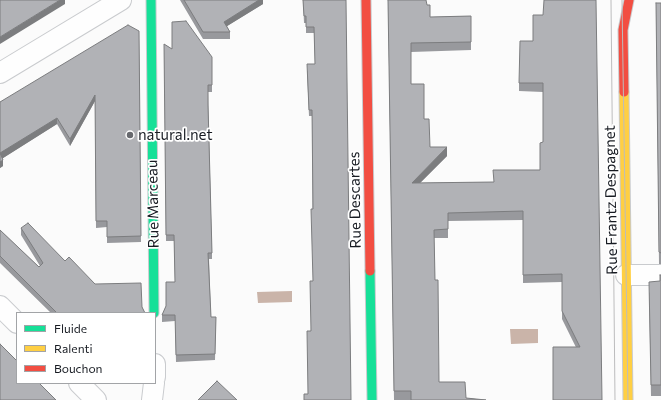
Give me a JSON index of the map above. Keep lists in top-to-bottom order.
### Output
{
  "streets": {
    "street": ["Rue Descartes", "Rue Frantz Despagnet", "Rue Marceau"]
  },
  "places": ["natural.net"],
  "legend": ["Fluide", "Ralenti", "Bouchon"]
}
